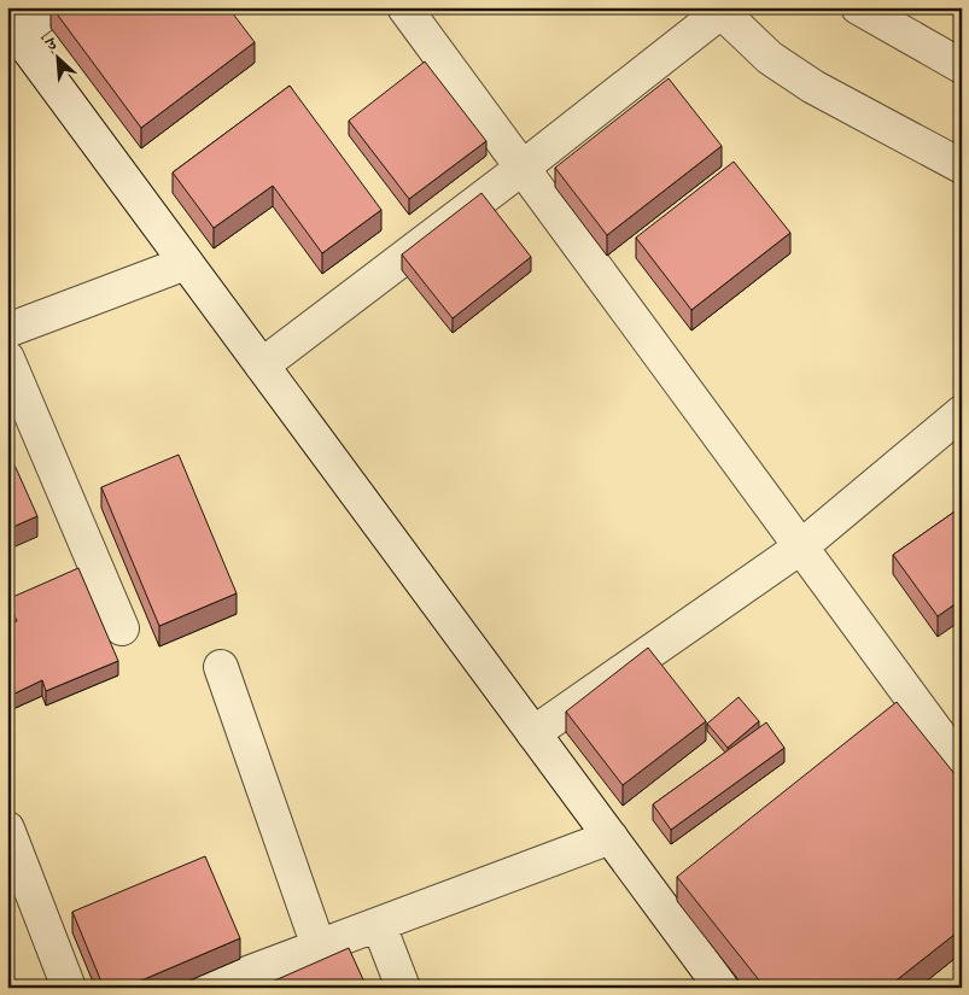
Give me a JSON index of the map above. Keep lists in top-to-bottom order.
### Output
{
  "north": "top left"
}
